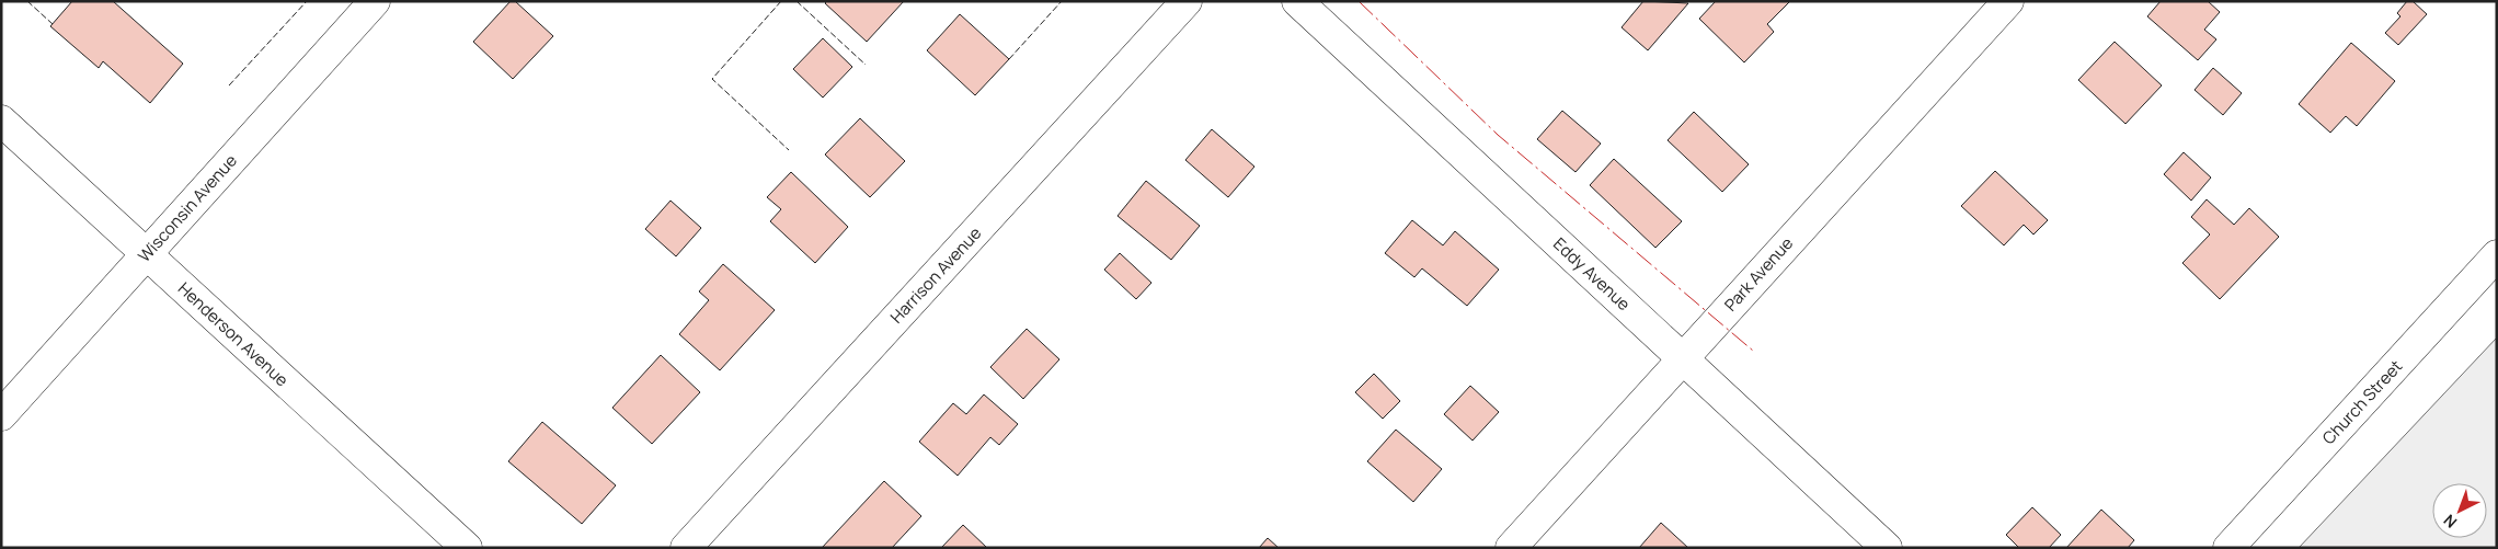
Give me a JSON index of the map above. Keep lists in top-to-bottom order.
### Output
{
  "streets": {
    "street": [
      "Wisconsin Avenue",
      "Eddy Avenue",
      "Park Avenue",
      "Harrison Avenue",
      "Henderson Avenue",
      "Church Street"
    ]
  },
  "crossings": [
    ["Wisconsin Avenue", "Henderson Avenue"],
    ["Eddy Avenue", "Park Avenue"]
  ],
  "north": "bottom left"
}
